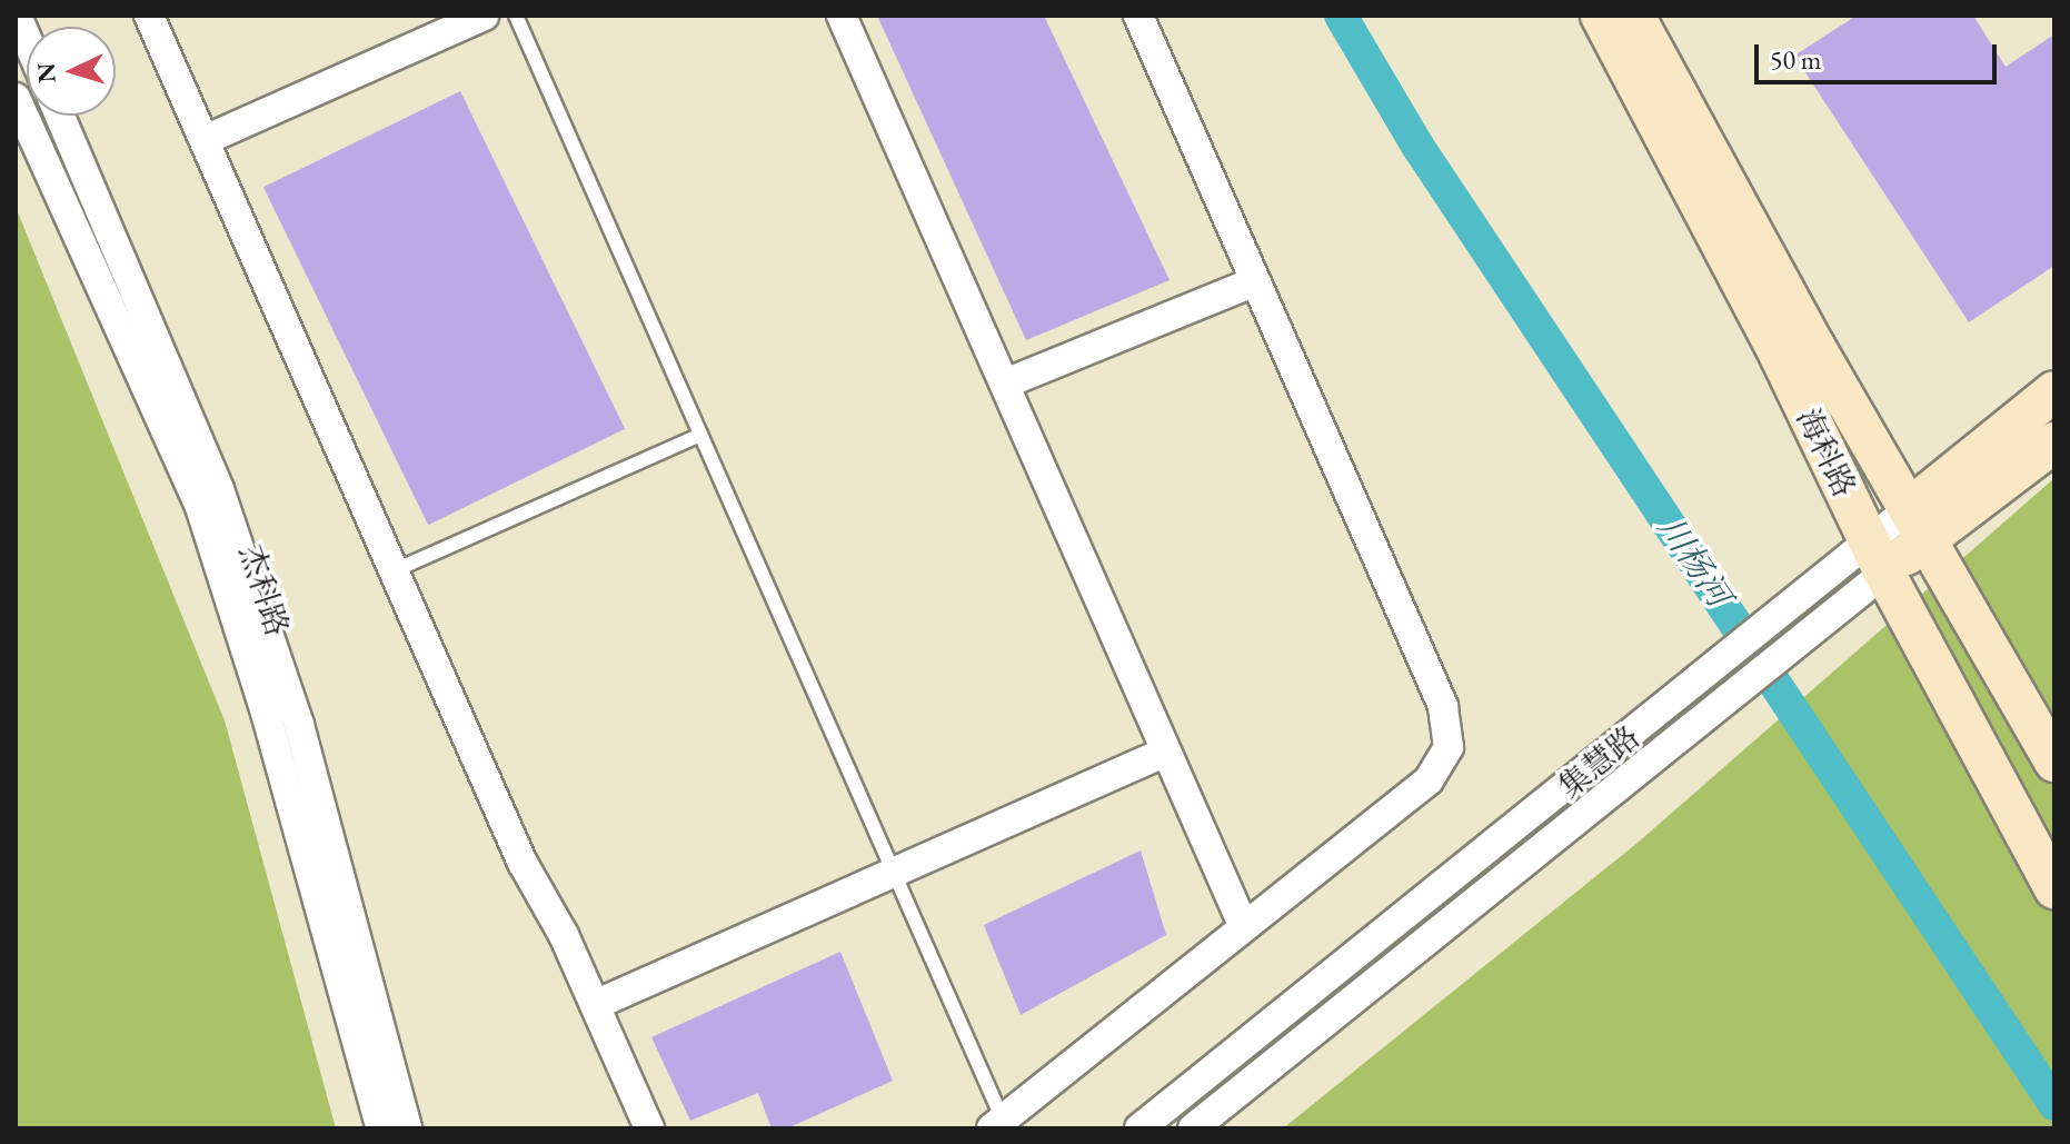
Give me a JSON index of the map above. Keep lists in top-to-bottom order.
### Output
{
  "streets": {
    "street": ["海科路", "杰科路", "集慧路"]
  },
  "crossings": [
    ["海科路", "集慧路"]
  ],
  "water": ["川杨河"],
  "scale_bar": "50 m",
  "north": "left"
}
